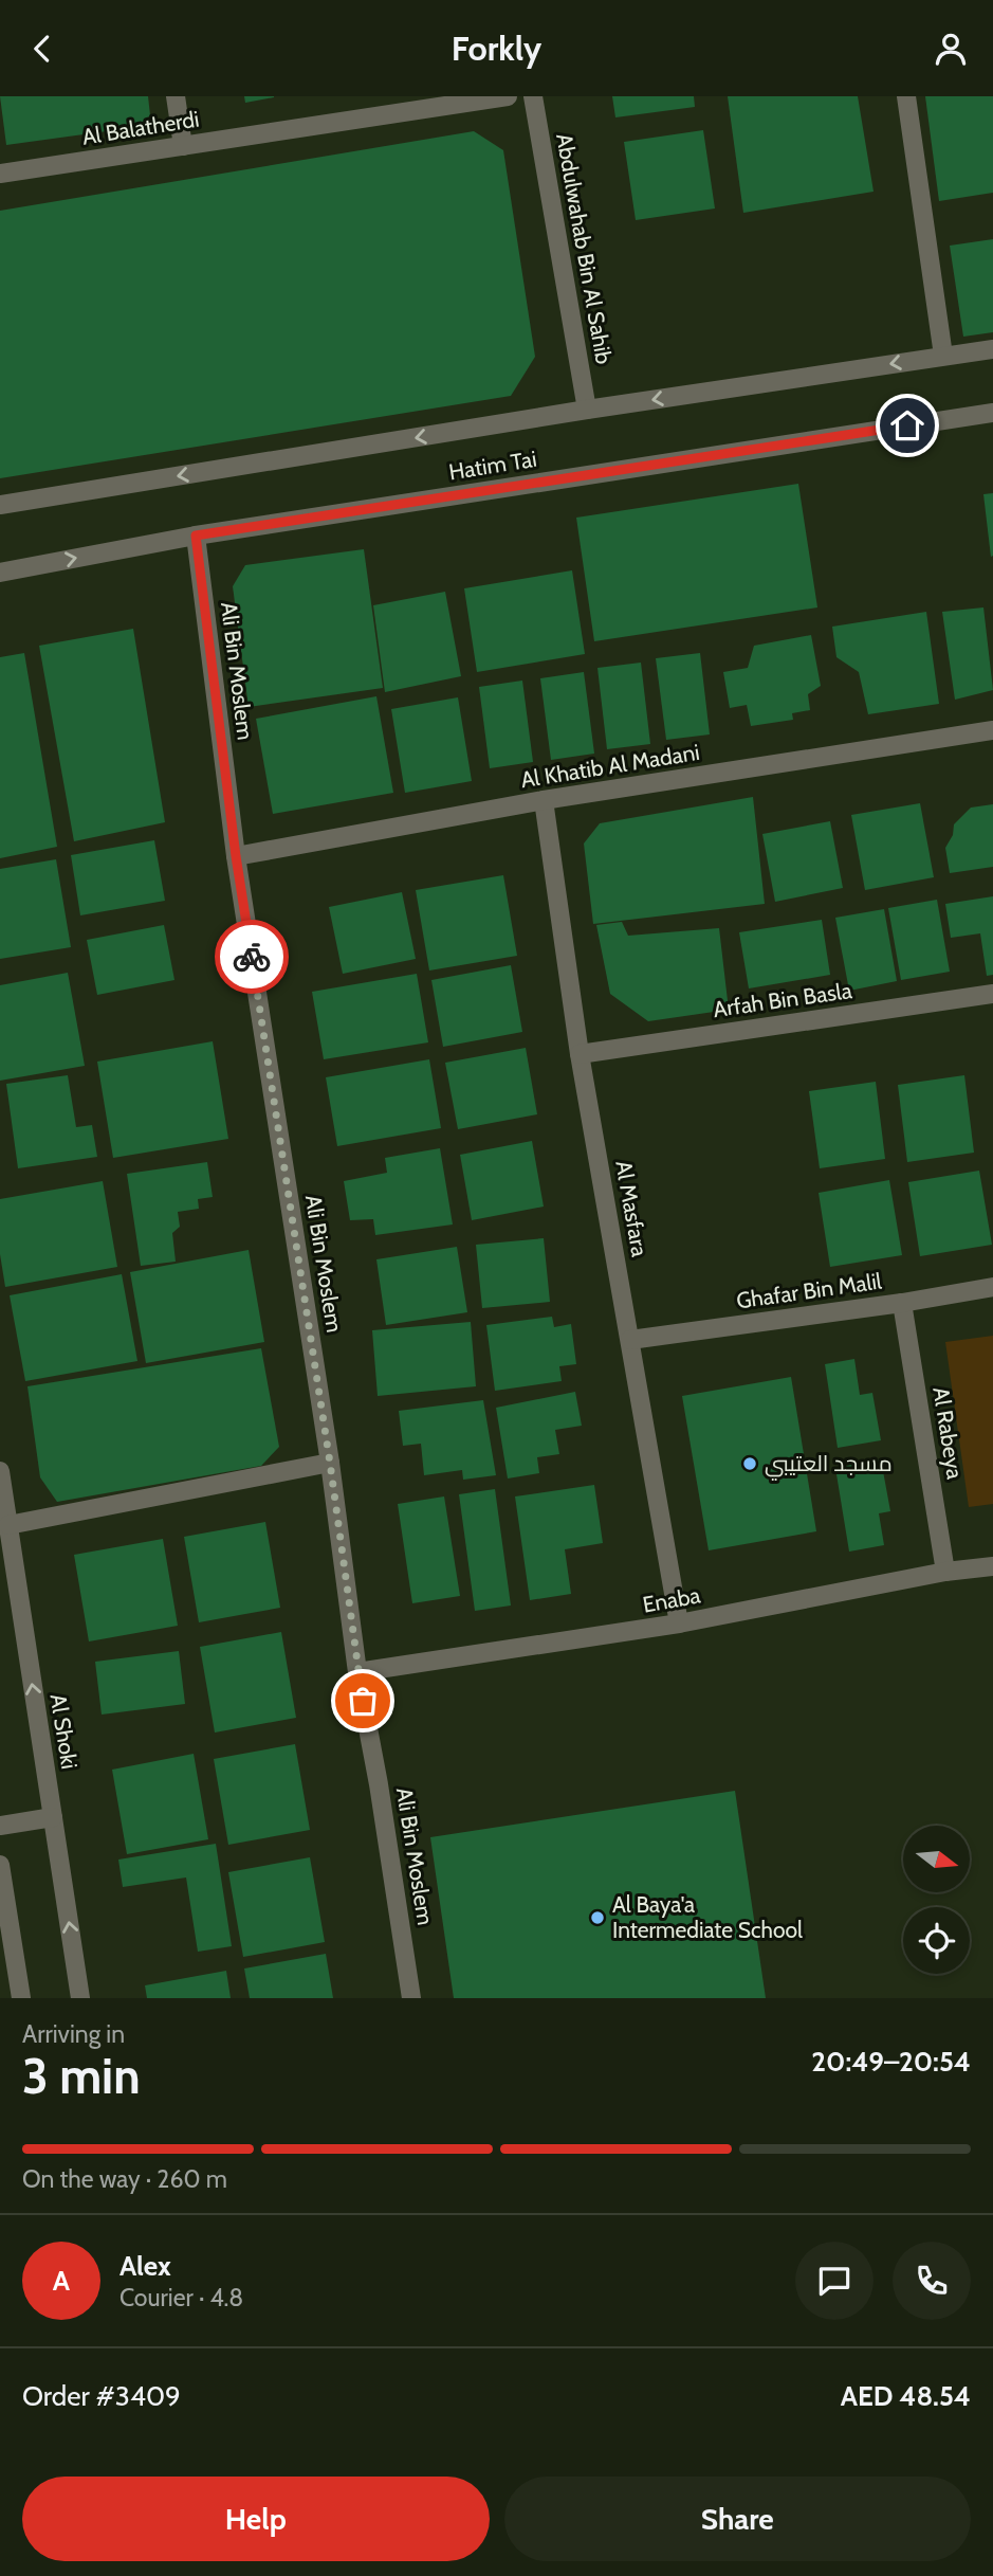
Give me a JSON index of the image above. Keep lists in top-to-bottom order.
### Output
{
  "streets": {
    "street": [
      "Al Balatherdi",
      "Abdulwahab Bin Al Sahib",
      "Hatim Tai",
      "Ali Bin Moslem",
      "Al Khatib Al Madani",
      "Arfah Bin Basla",
      "Al Masfara",
      "Ghafar Bin Malil",
      "Al Rabeya",
      "Enaba",
      "Al Shoki"
    ]
  },
  "crossings": [
    ["Abdulwahab Bin Al Sahib", "Hatim Tai"],
    ["Hatim Tai", "Ali Bin Moslem"],
    ["Ali Bin Moslem", "Al Khatib Al Madani"],
    ["Ali Bin Moslem", "Enaba"],
    ["Al Khatib Al Madani", "Al Masfara"],
    ["Arfah Bin Basla", "Al Masfara"],
    ["Al Masfara", "Ghafar Bin Malil"],
    ["Al Masfara", "Enaba"],
    ["Ghafar Bin Malil", "Al Rabeya"],
    ["Al Rabeya", "Enaba"]
  ],
  "one_way": ["Al Shoki"],
  "places": ["مسجد العتيبي", "Al Baya'a Intermediate School"],
  "north": "right",
  "page": {
    "header": "Forkly",
    "heading": ["3 min", "Arriving in", "20:49–20:54"],
    "panel": [
      "Alex",
      "Courier · 4.8",
      "Order #3409",
      "AED 48.54"
    ],
    "bar": "On the way · 260 m",
    "round": "A",
    "buttons": ["Help", "Share"]
  }
}
